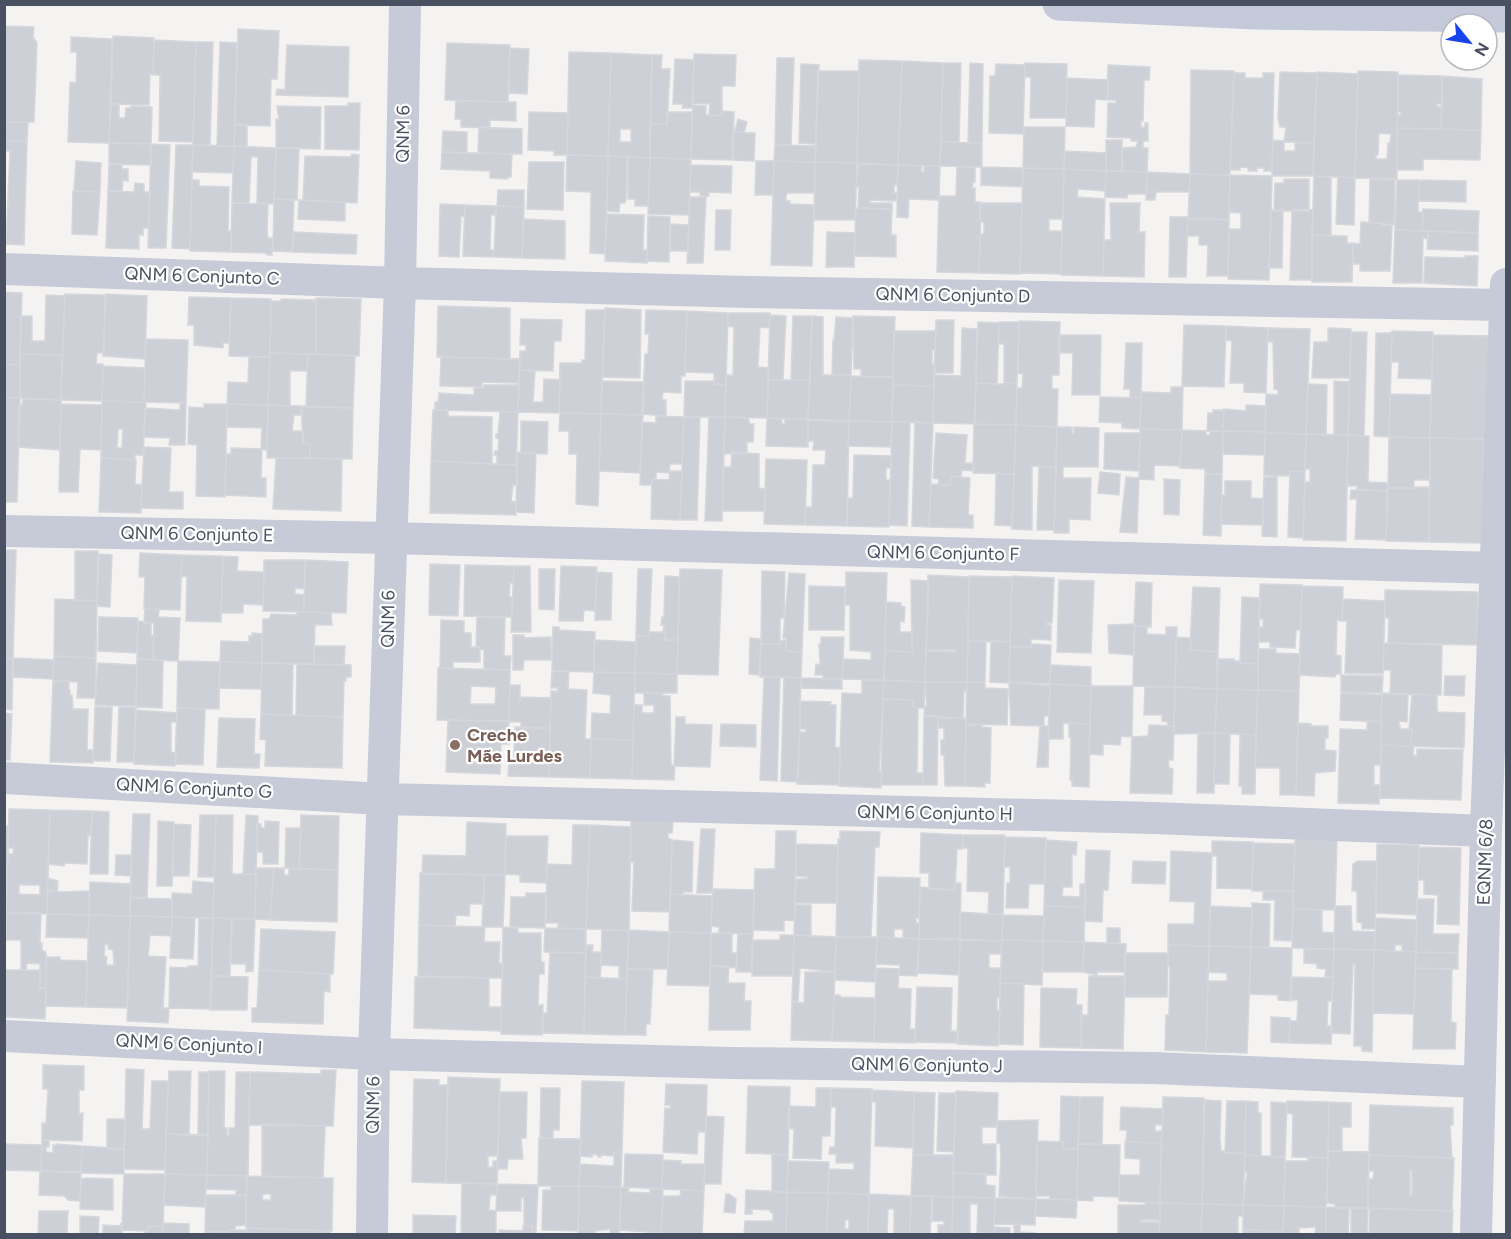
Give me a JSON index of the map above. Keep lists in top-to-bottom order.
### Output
{
  "streets": {
    "street": [
      "QNM 6",
      "QNM 6 Conjunto C",
      "QNM 6 Conjunto D",
      "QNM 6 Conjunto E",
      "QNM 6 Conjunto F",
      "QNM 6 Conjunto G",
      "QNM 6 Conjunto H",
      "EQNM 6/8",
      "QNM 6 Conjunto I",
      "QNM 6 Conjunto J"
    ]
  },
  "crossings": [
    ["QNM 6", "QNM 6 Conjunto C"],
    ["QNM 6", "QNM 6 Conjunto D"],
    ["QNM 6", "QNM 6 Conjunto E"],
    ["QNM 6", "QNM 6 Conjunto F"],
    ["QNM 6", "QNM 6 Conjunto G"],
    ["QNM 6", "QNM 6 Conjunto H"],
    ["QNM 6", "QNM 6 Conjunto I"],
    ["QNM 6", "QNM 6 Conjunto J"],
    ["QNM 6 Conjunto C", "QNM 6 Conjunto D"],
    ["QNM 6 Conjunto D", "EQNM 6/8"],
    ["QNM 6 Conjunto E", "QNM 6 Conjunto F"],
    ["QNM 6 Conjunto F", "EQNM 6/8"],
    ["QNM 6 Conjunto G", "QNM 6 Conjunto H"],
    ["QNM 6 Conjunto H", "EQNM 6/8"],
    ["EQNM 6/8", "QNM 6 Conjunto J"],
    ["QNM 6 Conjunto I", "QNM 6 Conjunto J"]
  ],
  "places": ["Creche Mãe Lurdes"],
  "north": "bottom right"
}
